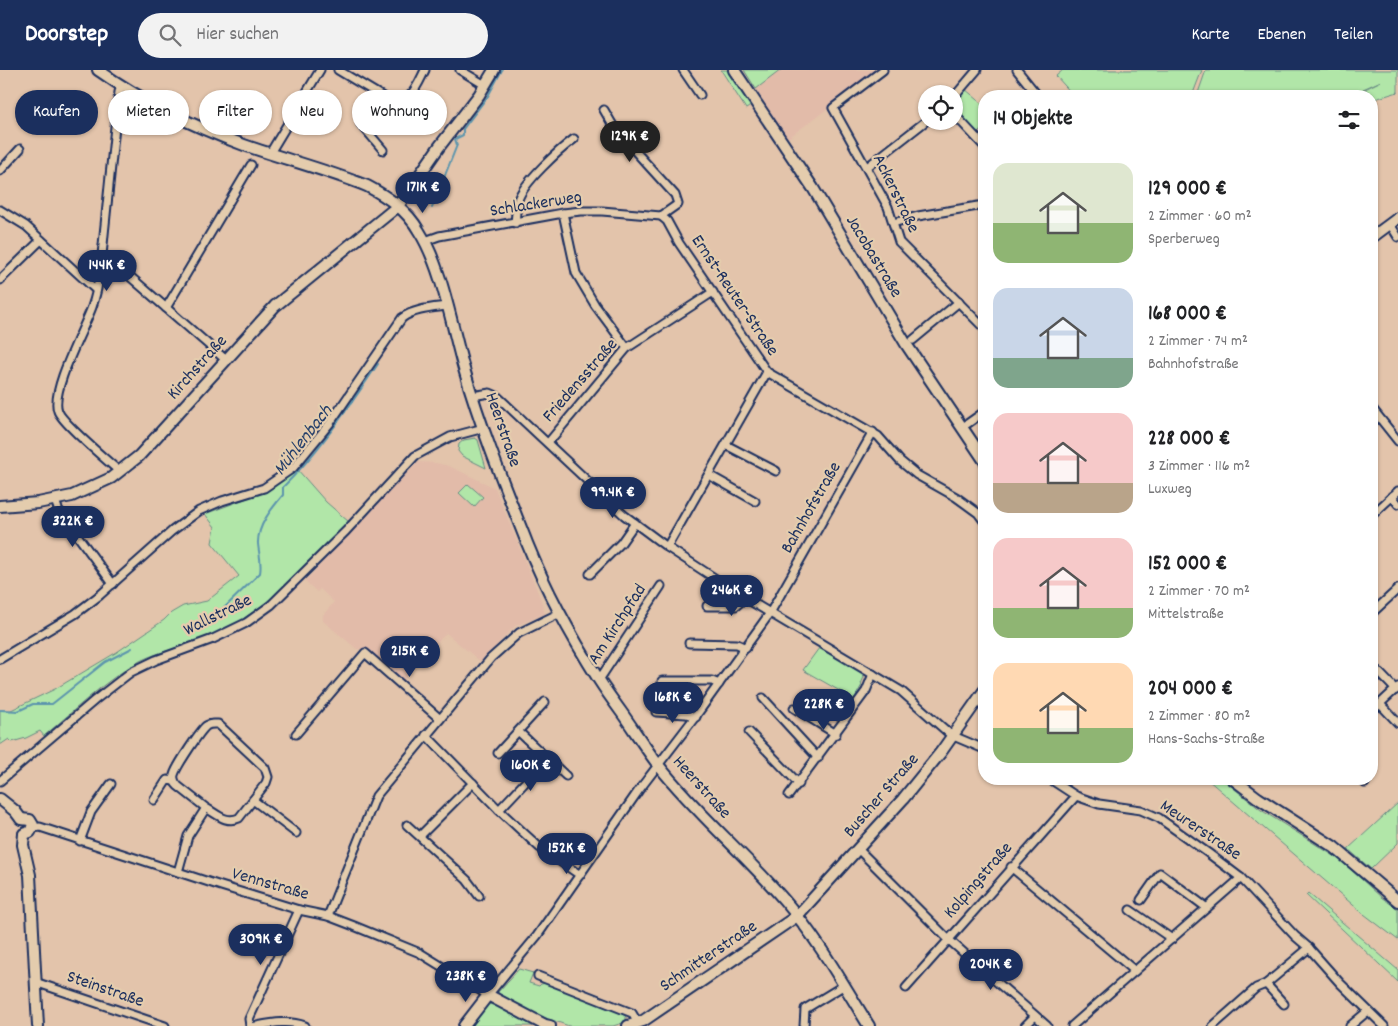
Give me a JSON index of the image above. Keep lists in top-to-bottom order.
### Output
{
  "streets": {
    "main road": [
      "Jacobastraße",
      "Kirchstraße",
      "Heerstraße",
      "Buscher Straße",
      "Schmitterstraße"
    ],
    "street": [
      "Ackerstraße",
      "Schlackerweg",
      "Ernst-Reuter-Straße",
      "Friedensstraße",
      "Bahnhofstraße",
      "Wallstraße",
      "Am Kirchpfad",
      "Meurerstraße",
      "Kolpingstraße",
      "Vennstraße",
      "Steinstraße"
    ]
  },
  "crossings": [
    ["Schlackerweg", "Ernst-Reuter-Straße"],
    ["Schlackerweg", "Heerstraße"],
    ["Ernst-Reuter-Straße", "Friedensstraße"],
    ["Ernst-Reuter-Straße", "Bahnhofstraße"],
    ["Kirchstraße", "Heerstraße"],
    ["Heerstraße", "Bahnhofstraße"],
    ["Heerstraße", "Wallstraße"],
    ["Heerstraße", "Am Kirchpfad"],
    ["Heerstraße", "Buscher Straße"],
    ["Heerstraße", "Schmitterstraße"],
    ["Bahnhofstraße", "Vennstraße"],
    ["Buscher Straße", "Schmitterstraße"],
    ["Meurerstraße", "Kolpingstraße"]
  ],
  "water": ["Mühlenbach"],
  "page": {
    "header": "Doorstep",
    "search": "Hier suchen",
    "nav": ["Karte", "Ebenen", "Teilen"],
    "chip": [
      "Kaufen",
      "Mieten",
      "Filter",
      "Neu",
      "Wohnung"
    ],
    "heading": "14 Objekte",
    "price": [
      "129K €",
      "171K €",
      "144K €",
      "99.4K €",
      "322K €",
      "246K €",
      "215K €",
      "168K €",
      "228K €",
      "160K €",
      "152K €",
      "309K €",
      "204K €",
      "238K €"
    ],
    "list": [
      {
        "name": "129 000 €",
        "note": "2 Zimmer · 60 m² · Sperberweg"
      },
      {
        "name": "168 000 €",
        "note": "2 Zimmer · 74 m² · Bahnhofstraße"
      },
      {
        "name": "228 000 €",
        "note": "3 Zimmer · 116 m² · Luxweg"
      },
      {
        "name": "152 000 €",
        "note": "2 Zimmer · 70 m² · Mittelstraße"
      },
      {
        "name": "204 000 €",
        "note": "2 Zimmer · 80 m² · Hans-Sachs-Straße"
      }
    ]
  }
}
